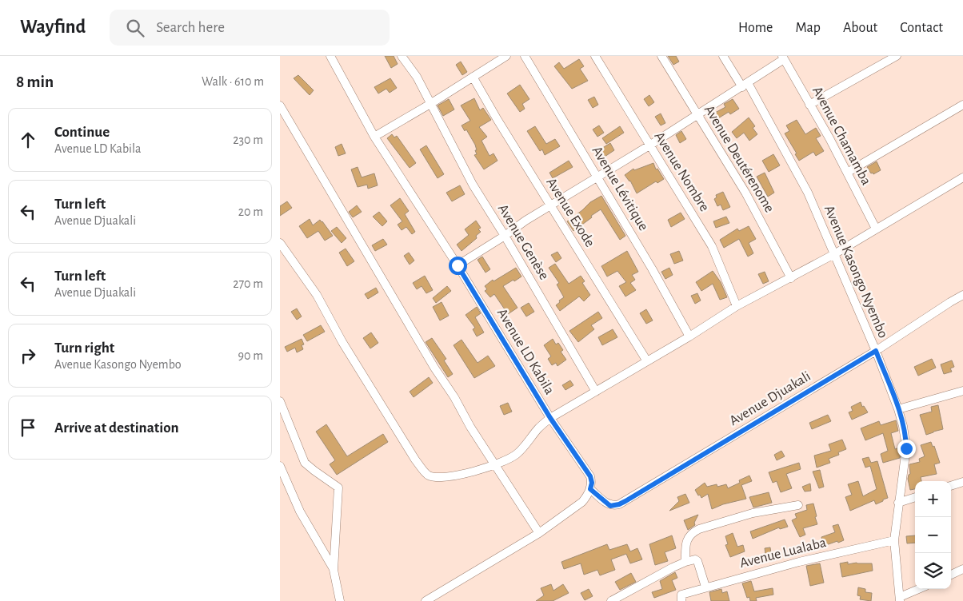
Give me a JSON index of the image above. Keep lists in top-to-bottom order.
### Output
{
  "streets": {
    "street": [
      "Avenue Chamamba",
      "Avenue Deutérenome",
      "Avenue Nombre",
      "Avenue Lévitique",
      "Avenue Exode",
      "Avenue Genèse",
      "Avenue Kasongo Nyembo",
      "Avenue LD Kabila",
      "Avenue Djuakali",
      "Avenue Lualaba"
    ]
  },
  "crossings": [
    ["Avenue Kasongo Nyembo", "Avenue Djuakali"],
    ["Avenue Kasongo Nyembo", "Avenue Lualaba"],
    ["Avenue LD Kabila", "Avenue Djuakali"]
  ],
  "page": {
    "header": "Wayfind",
    "search": "Search here",
    "nav": [
      "Home",
      "Map",
      "About",
      "Contact"
    ],
    "heading": ["8 min", "Walk · 610 m"],
    "list": [
      ["Continue", "Avenue LD Kabila", "230 m"],
      ["Turn left", "Avenue Djuakali", "20 m"],
      ["Turn left", "Avenue Djuakali", "270 m"],
      ["Turn right", "Avenue Kasongo Nyembo", "90 m"],
      "Arrive at destination"
    ],
    "map_buttons": ["+", "−"]
  }
}
